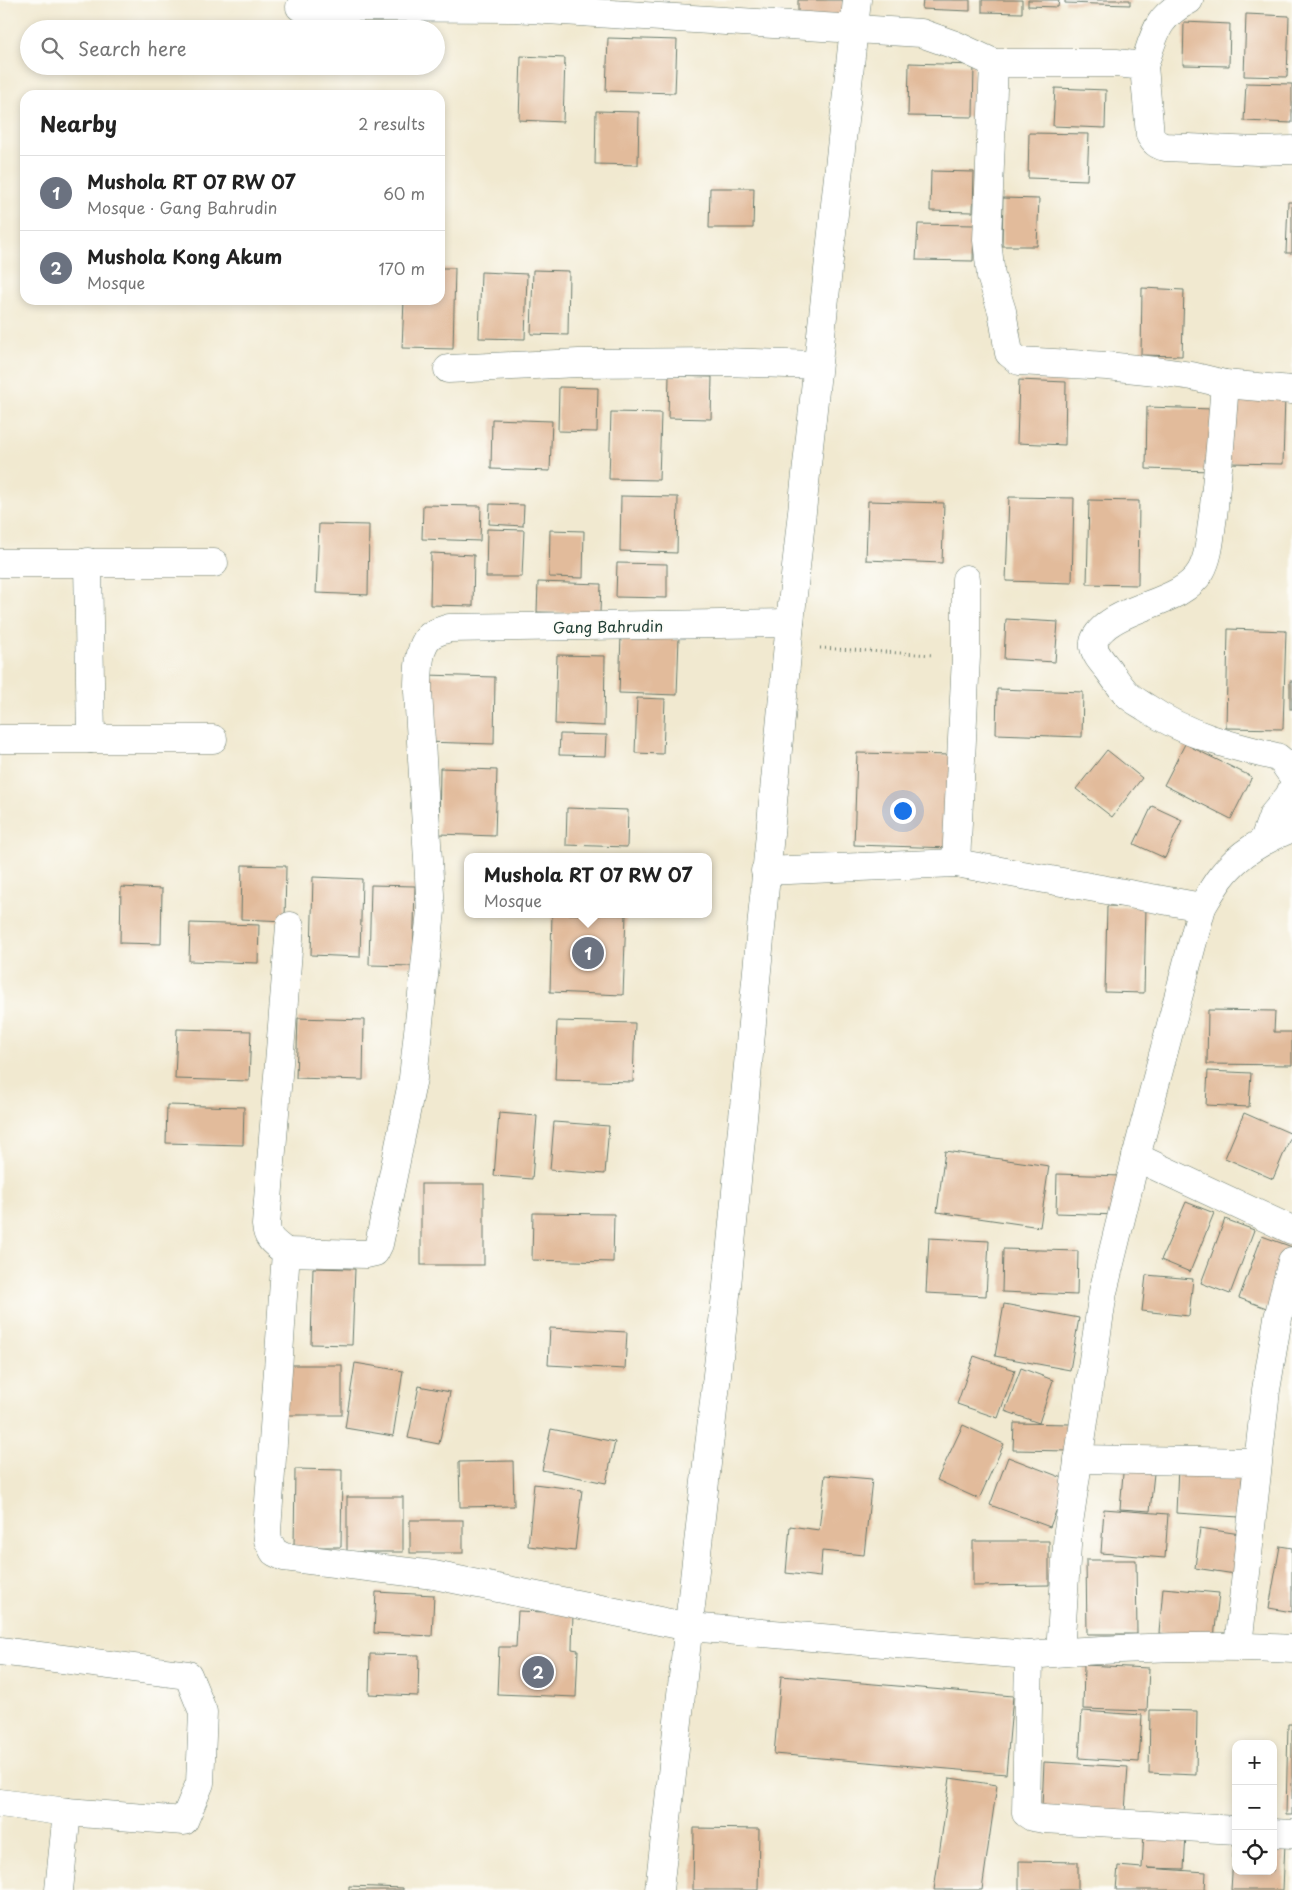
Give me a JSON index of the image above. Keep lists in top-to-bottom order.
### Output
{
  "streets": {
    "street": ["Gang Bahrudin"]
  },
  "page": {
    "search": "Search here",
    "heading": ["Nearby", "2 results"],
    "list": [
      {
        "mark": "1",
        "name": "Mushola RT 07 RW 07",
        "note": "Mosque · Gang Bahrudin",
        "value": "60 m"
      },
      {
        "mark": "2",
        "name": "Mushola Kong Akum",
        "note": "Mosque",
        "value": "170 m"
      }
    ],
    "popup": ["Mushola RT 07 RW 07", "Mosque"],
    "pins": ["1", "2"],
    "map_buttons": ["+", "−"]
  }
}
